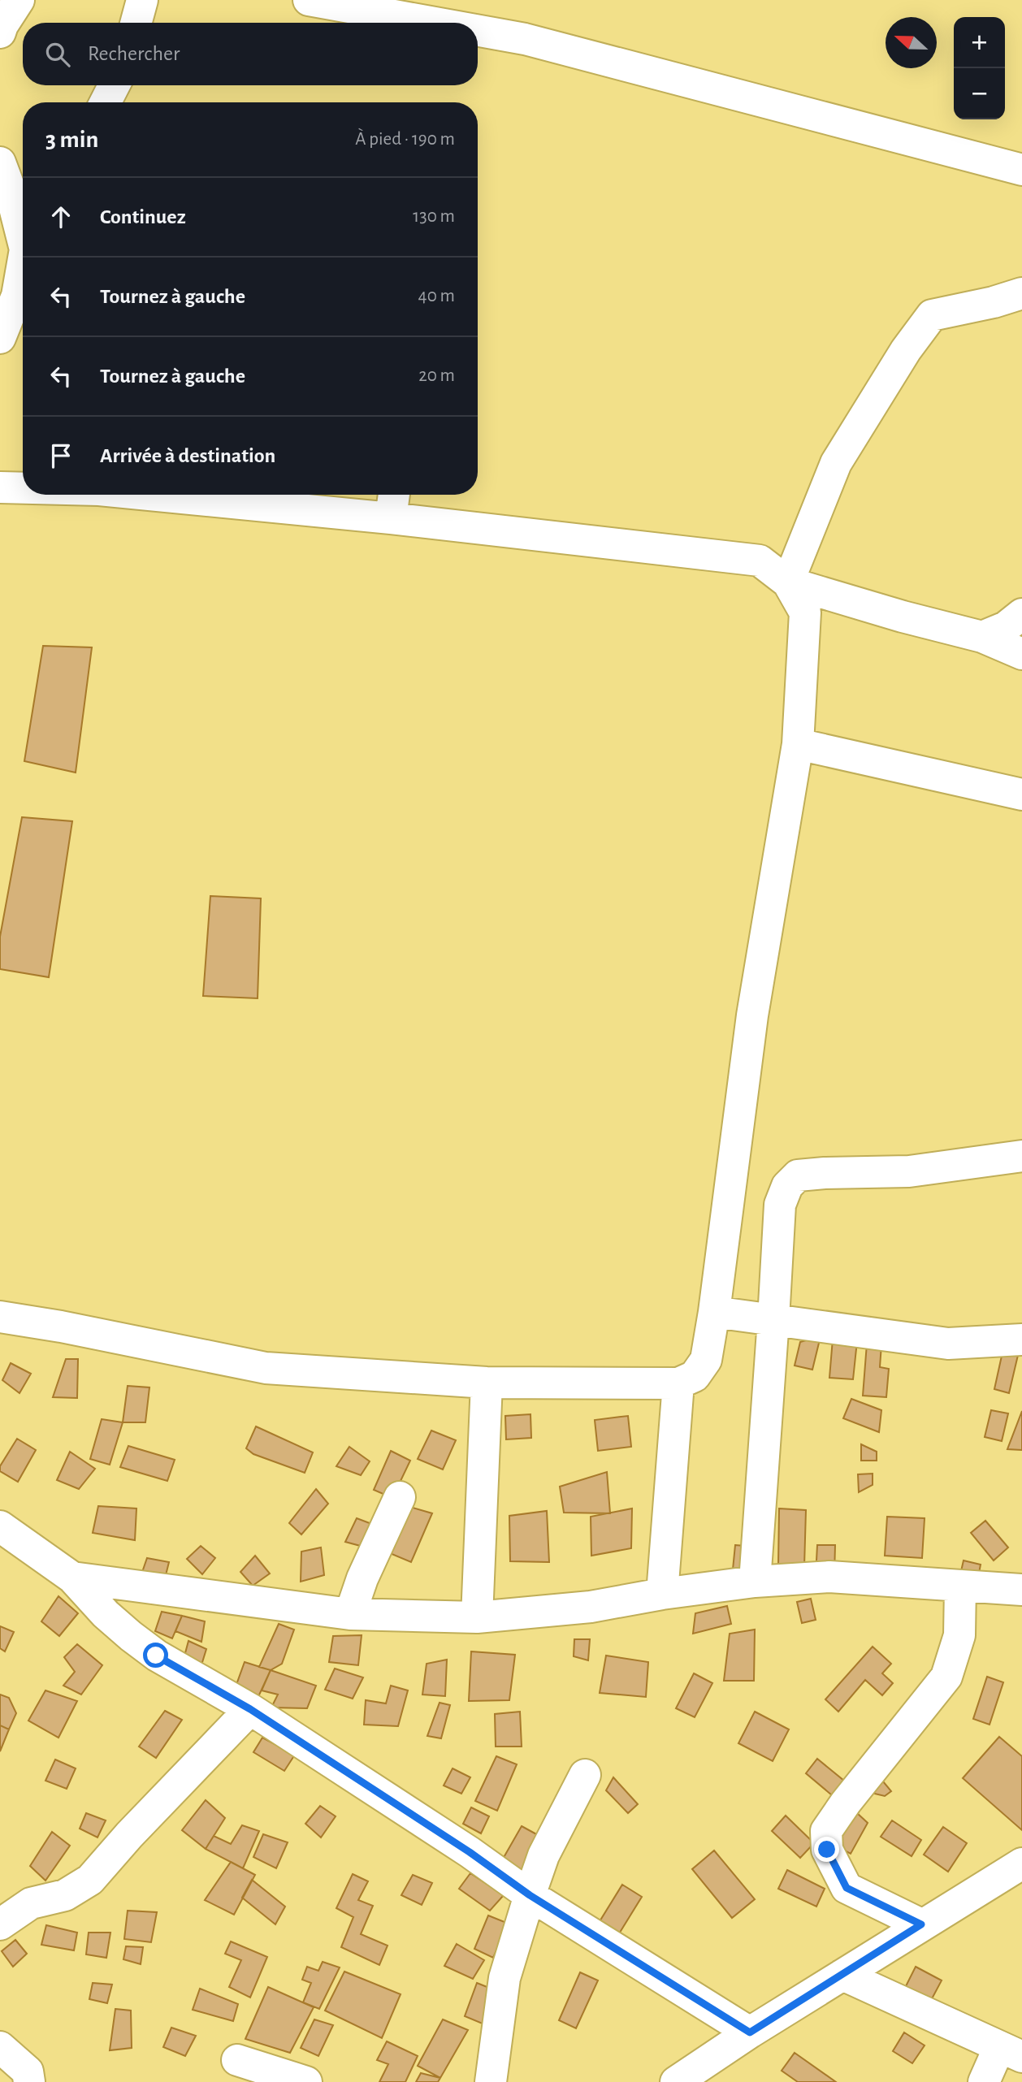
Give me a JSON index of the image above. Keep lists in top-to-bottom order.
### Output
{
  "north": "left",
  "page": {
    "map_buttons": ["+", "−"],
    "search": "Rechercher",
    "heading": ["3 min", "À pied · 190 m"],
    "list": [
      ["Continuez", "130 m"],
      ["Tournez à gauche", "40 m"],
      ["Tournez à gauche", "20 m"],
      "Arrivée à destination"
    ]
  }
}
